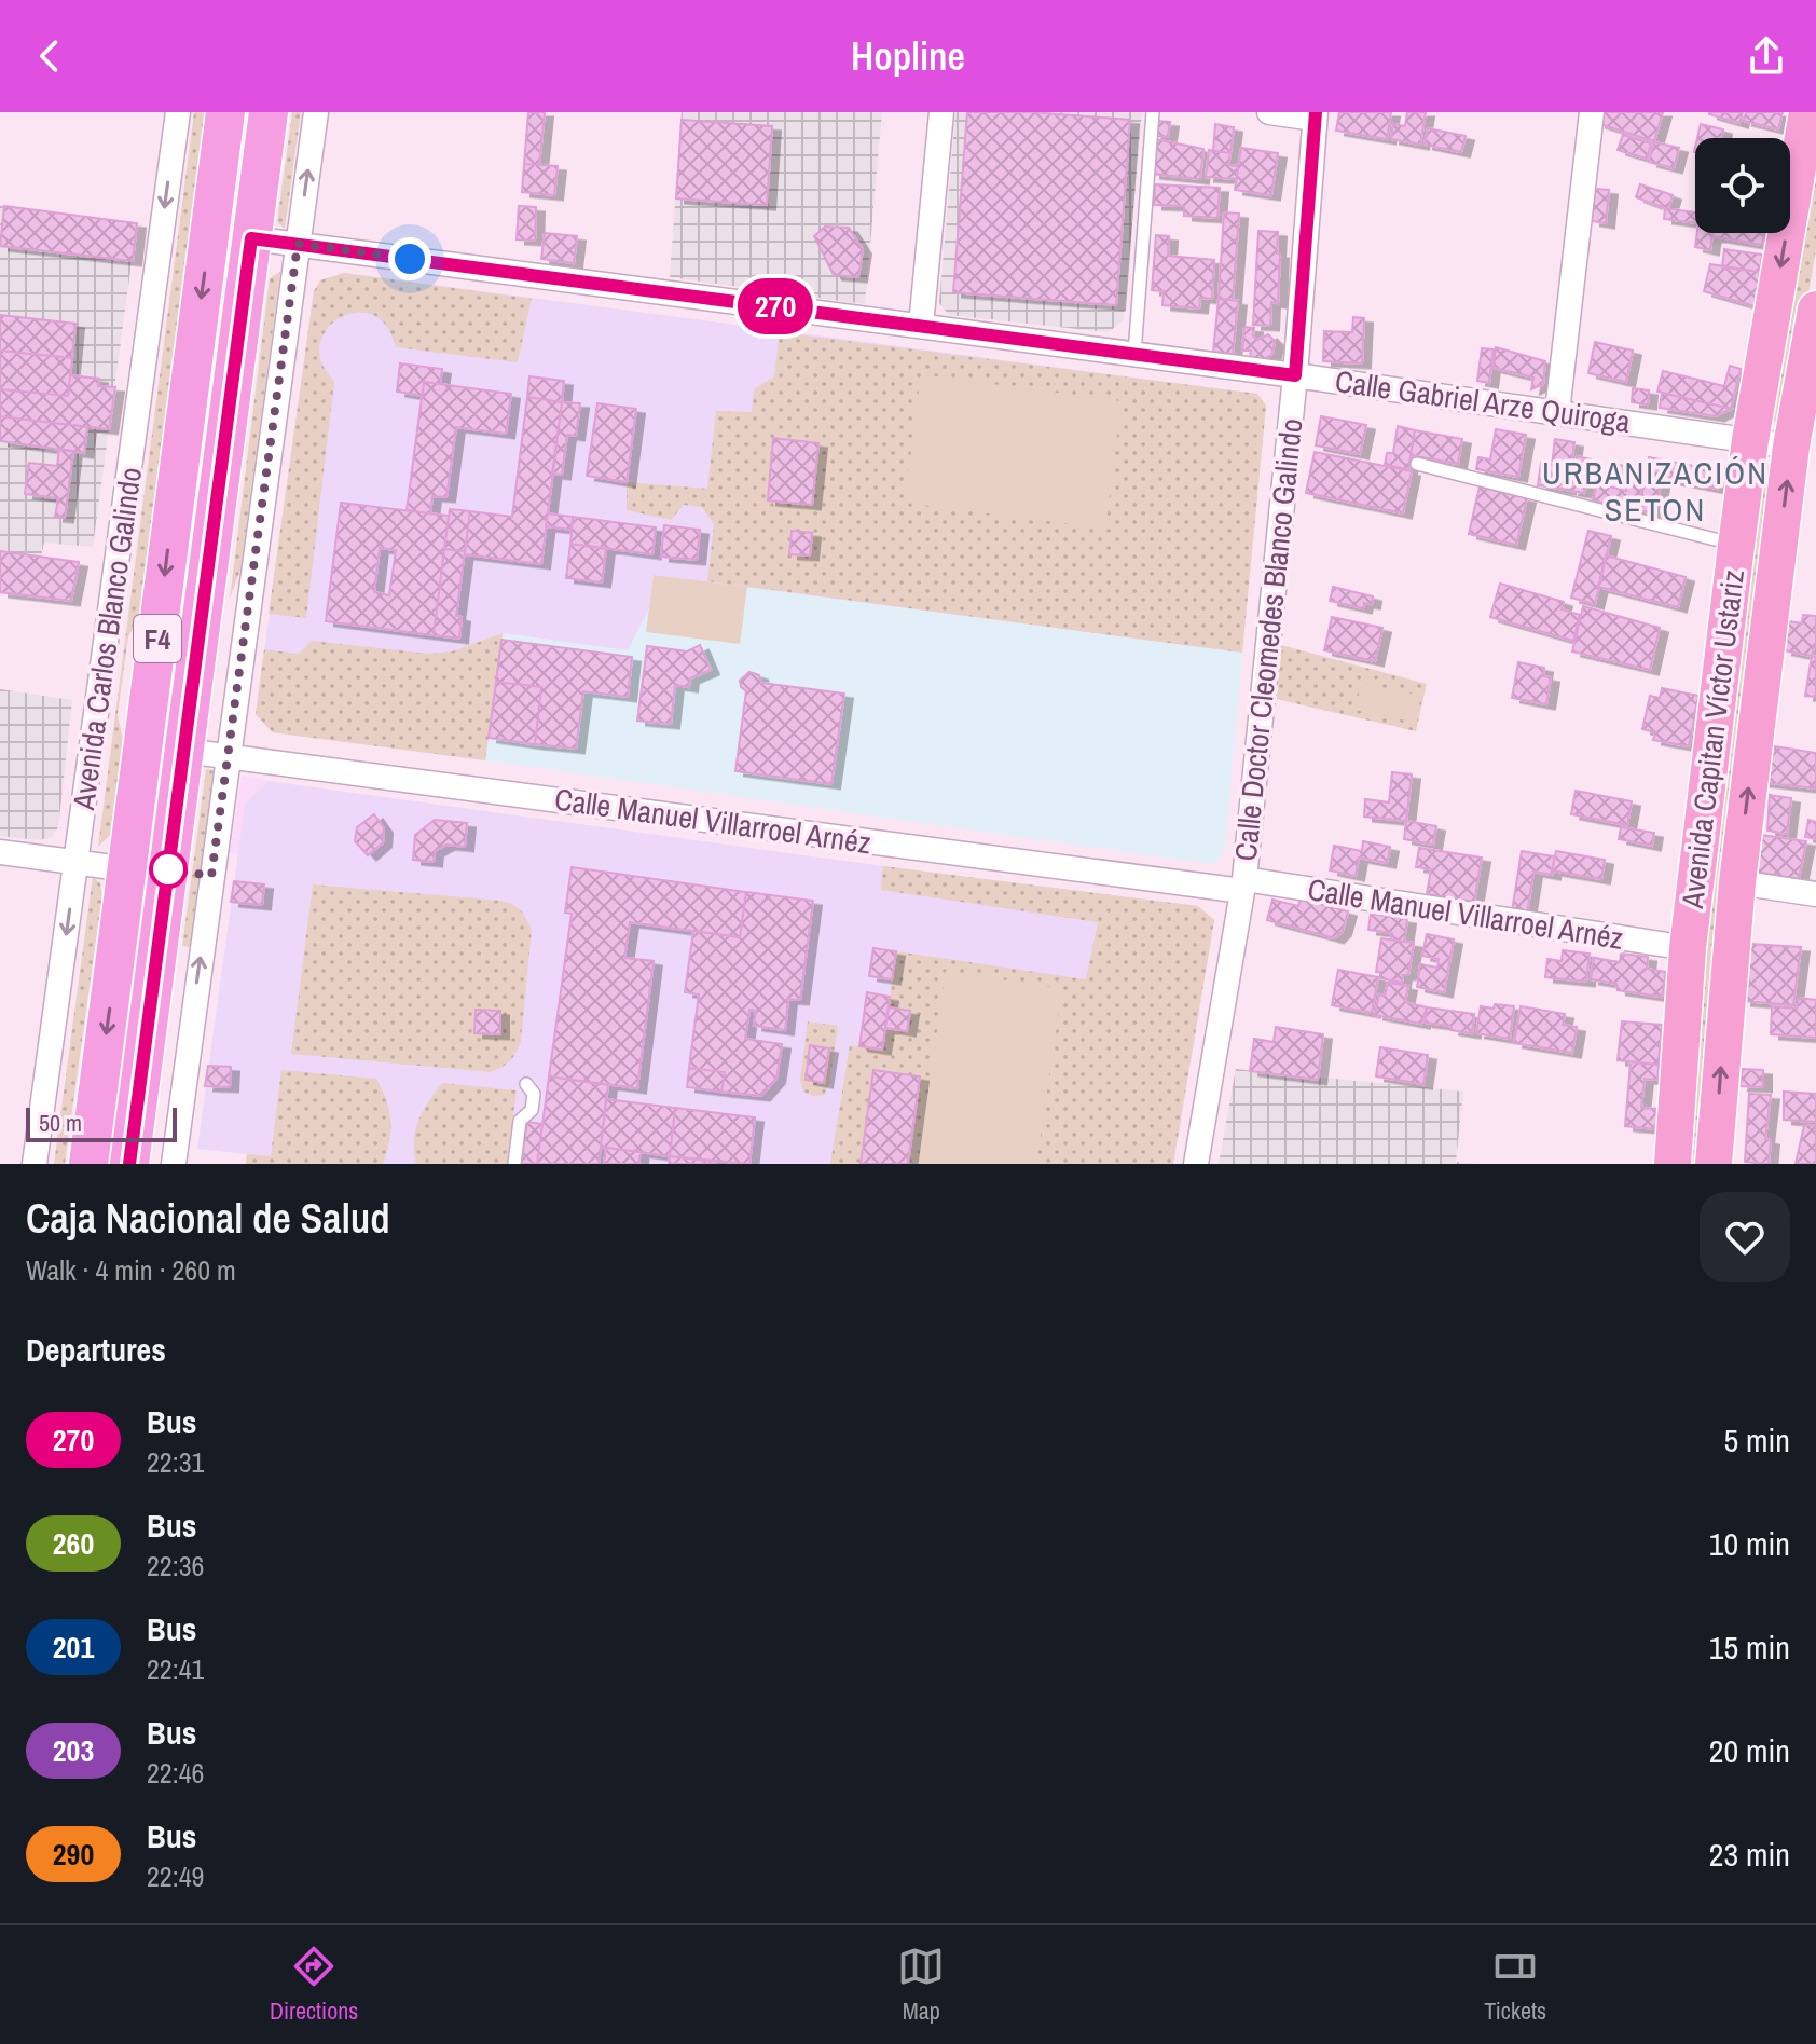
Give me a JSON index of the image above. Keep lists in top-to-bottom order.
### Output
{
  "streets": {
    "highway": ["Avenida Carlos Blanco Galindo", "F4"],
    "main road": ["Avenida Capitan Víctor Ustariz"],
    "street": ["Calle Gabriel Arze Quiroga", "Calle Doctor Cleomedes Blanco Galindo", "Calle Manuel Villarroel Arnéz"]
  },
  "crossings": [
    ["Calle Gabriel Arze Quiroga", "F4"],
    ["Calle Gabriel Arze Quiroga", "Calle Doctor Cleomedes Blanco Galindo"],
    ["Calle Gabriel Arze Quiroga", "Avenida Capitan Víctor Ustariz"],
    ["F4", "Calle Manuel Villarroel Arnéz"],
    ["Calle Doctor Cleomedes Blanco Galindo", "Calle Manuel Villarroel Arnéz"],
    ["Avenida Capitan Víctor Ustariz", "Calle Manuel Villarroel Arnéz"]
  ],
  "districts": ["URBANIZACIÓN SETON"],
  "lines": ["bus line 270"],
  "scale_bar": "50 m",
  "page": {
    "header": "Hopline",
    "on_map": "270",
    "scale": "50 m",
    "heading": [
      ["Caja Nacional de Salud", "Walk · 4 min · 260 m"],
      "Departures"
    ],
    "list": [
      {
        "mark": "270",
        "name": "Bus",
        "note": "22:31",
        "value": "5 min"
      },
      {
        "mark": "260",
        "name": "Bus",
        "note": "22:36",
        "value": "10 min"
      },
      {
        "mark": "201",
        "name": "Bus",
        "note": "22:41",
        "value": "15 min"
      },
      {
        "mark": "203",
        "name": "Bus",
        "note": "22:46",
        "value": "20 min"
      },
      {
        "mark": "290",
        "name": "Bus",
        "note": "22:49",
        "value": "23 min"
      }
    ],
    "tabs": ["Directions", "Map", "Tickets"]
  }
}
